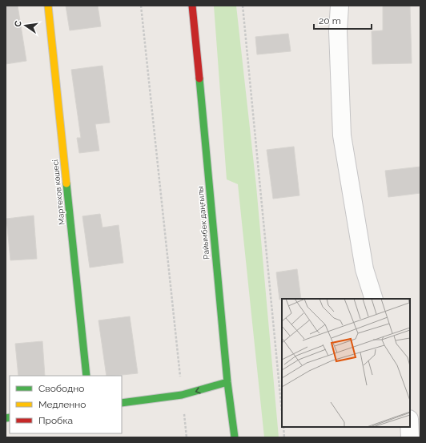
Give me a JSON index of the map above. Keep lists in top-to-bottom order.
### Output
{
  "streets": {
    "street": ["Мартехов көшесі", "Райымбек даңғылы"]
  },
  "legend": ["Свободно", "Медленно", "Пробка"],
  "scale_bar": "20 m",
  "north": "left"
}
